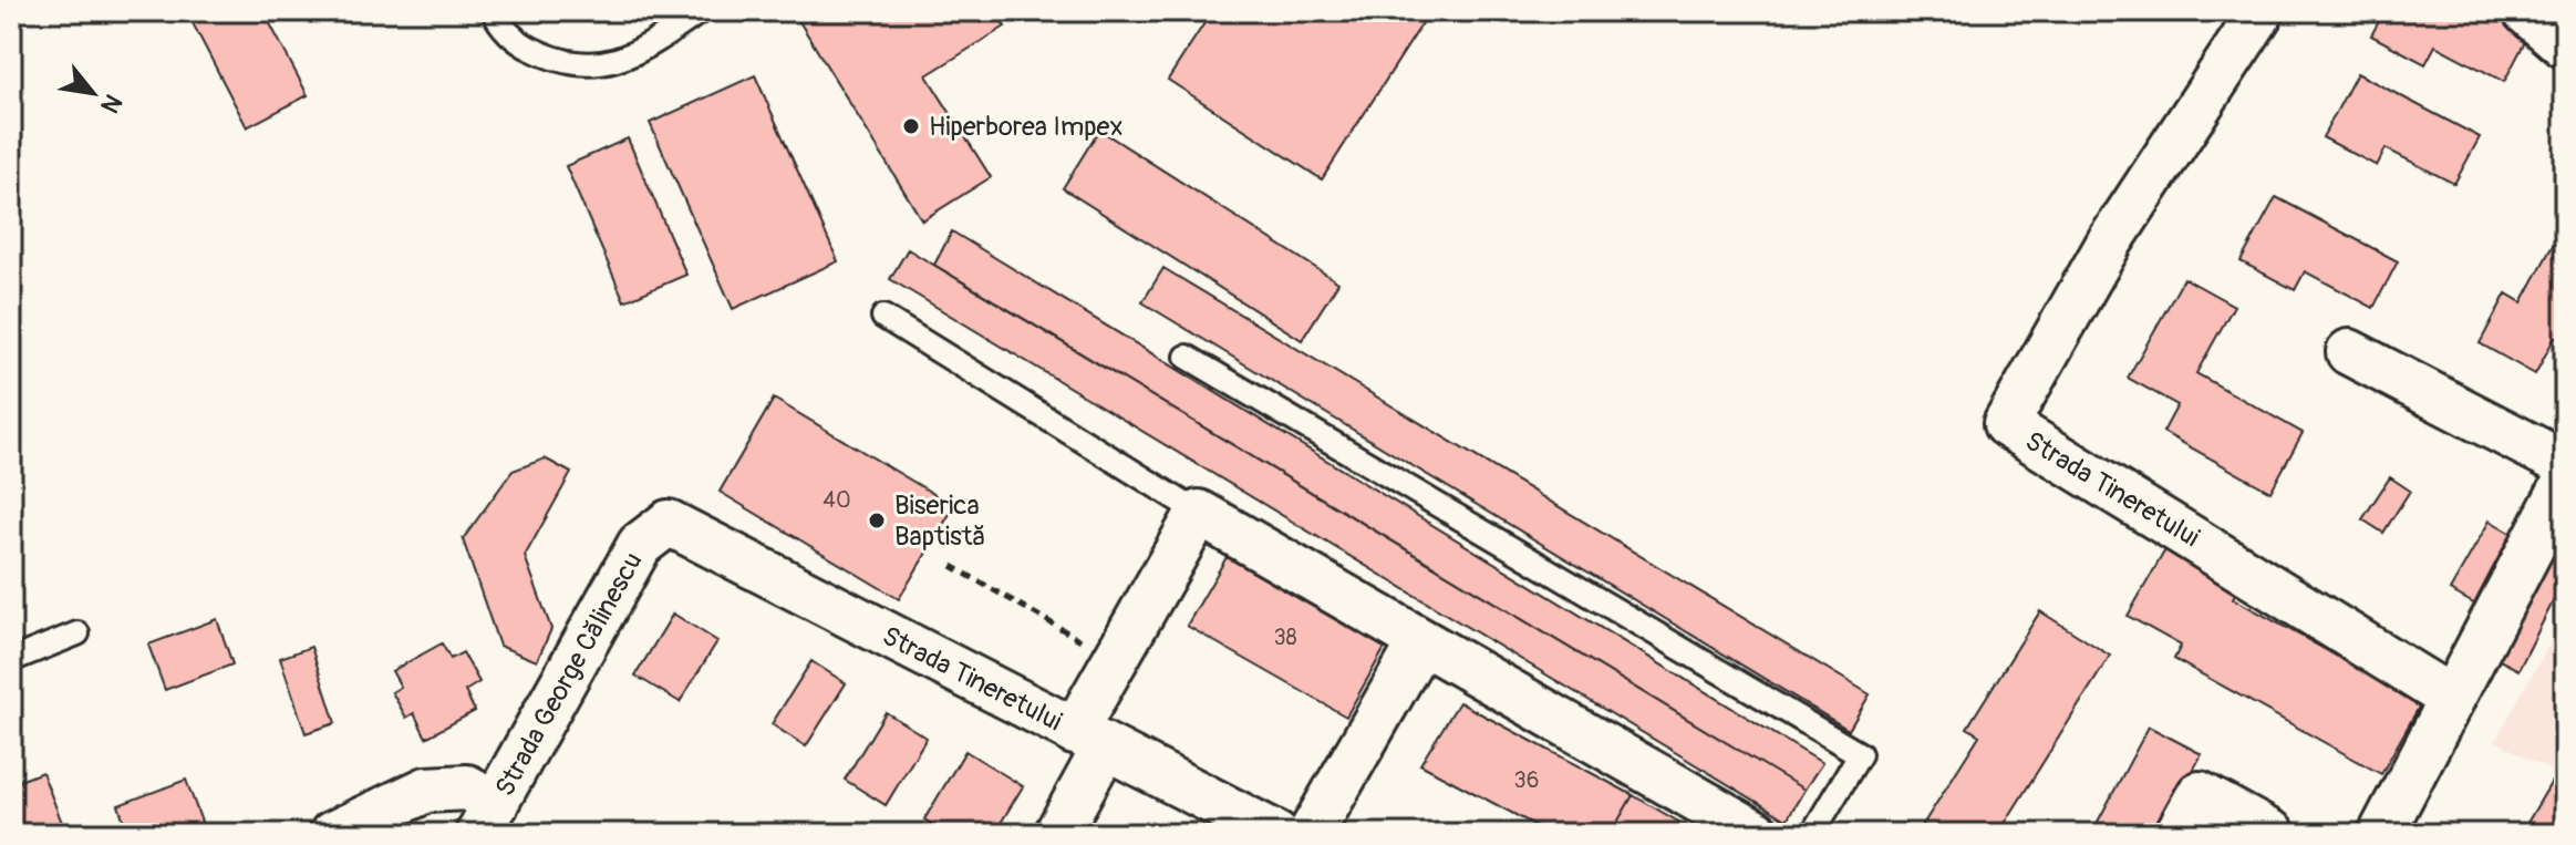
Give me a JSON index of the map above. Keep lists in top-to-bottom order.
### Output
{
  "streets": {
    "street": ["Strada Tineretului", "Strada George Călinescu"]
  },
  "crossings": [
    ["Strada Tineretului", "Strada George Călinescu"]
  ],
  "places": ["Hiperborea Impex", "Biserica Baptistă"],
  "house_numbers": ["40", "38", "36"],
  "north": "bottom right"
}
